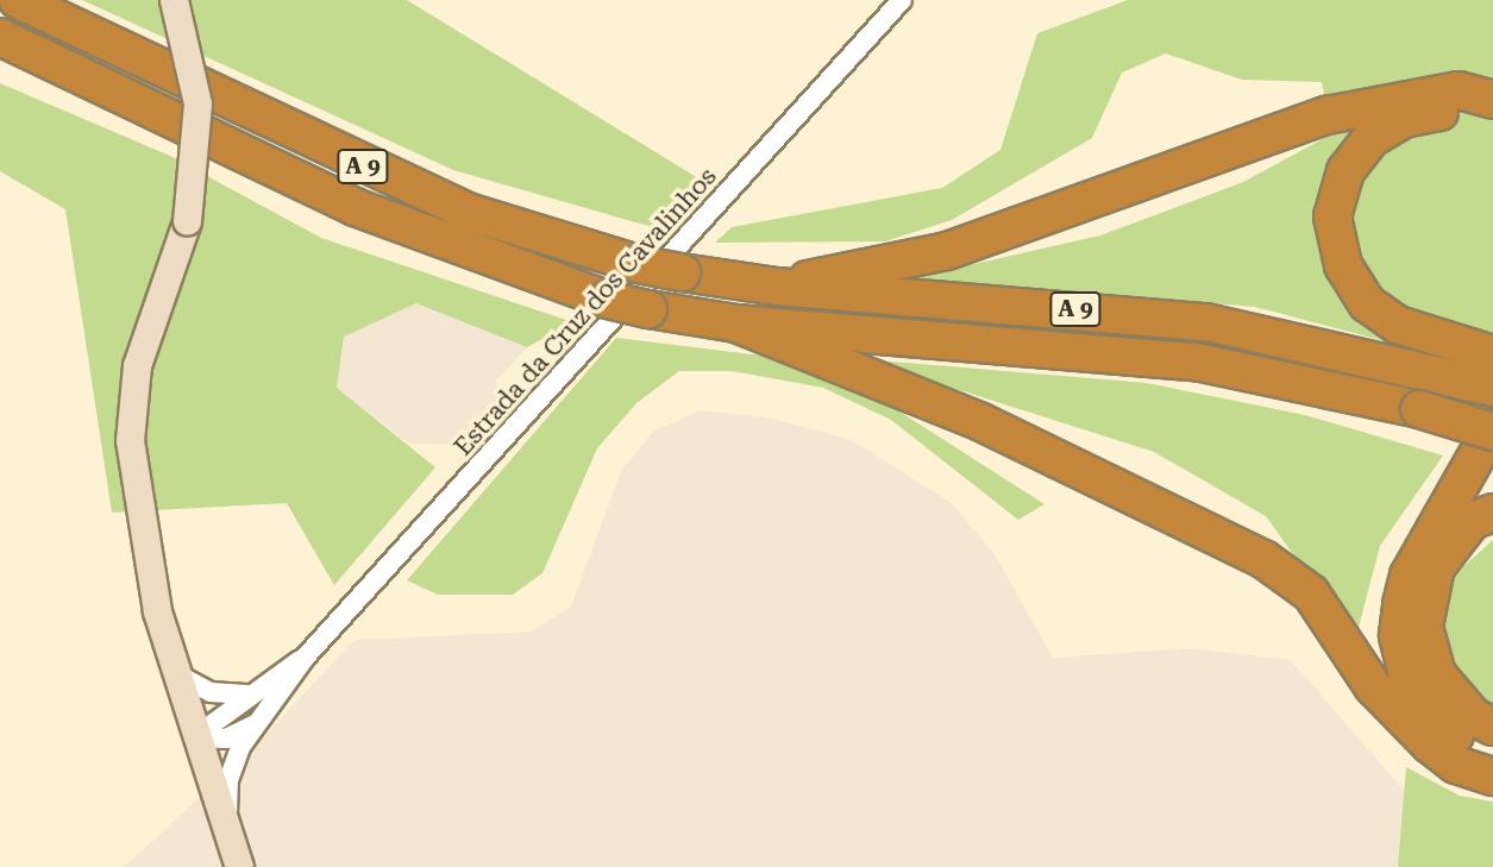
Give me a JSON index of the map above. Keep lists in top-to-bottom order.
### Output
{
  "streets": {
    "highway": ["A 9"],
    "street": ["Estrada da Cruz dos Cavalinhos"]
  }
}
